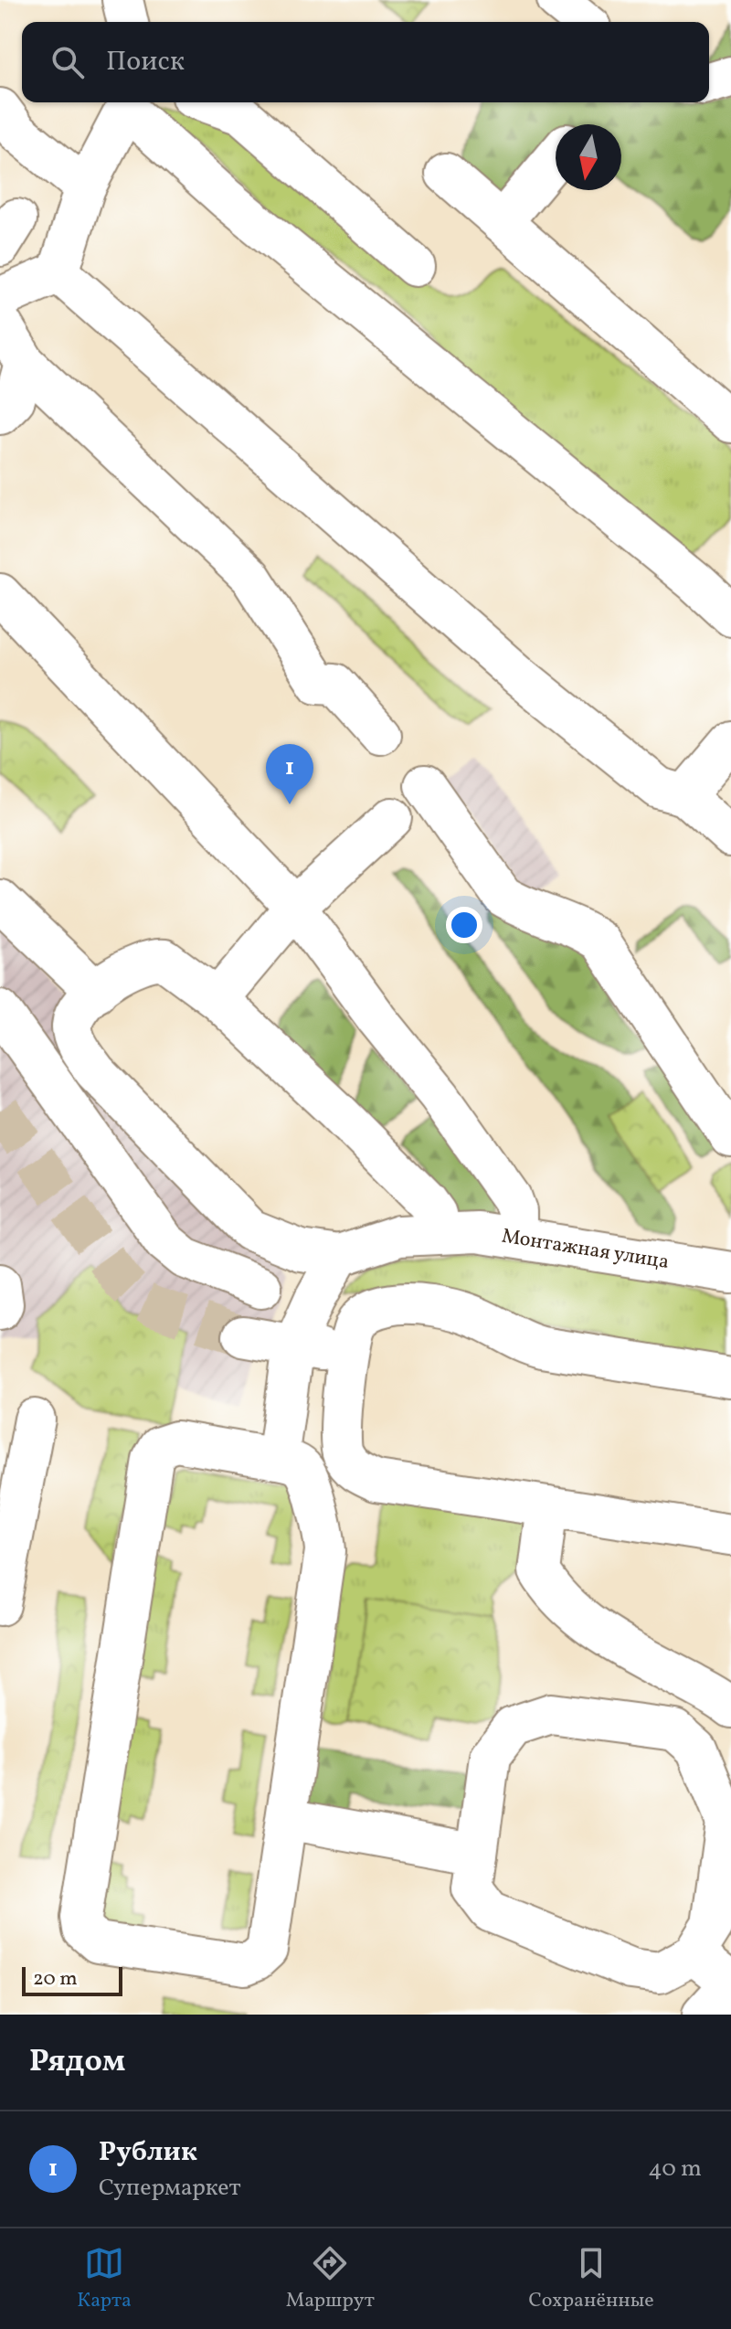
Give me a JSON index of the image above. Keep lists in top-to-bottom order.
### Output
{
  "streets": {
    "lane": ["Монтажная улица"]
  },
  "scale_bar": "20 m",
  "north": "bottom",
  "page": {
    "search": "Поиск",
    "pins": "1",
    "scale": "20 m",
    "heading": "Рядом",
    "list": [
      {
        "mark": "1",
        "name": "Рублик",
        "note": "Супермаркет",
        "value": "40 m"
      }
    ],
    "nav": ["Карта", "Маршрут", "Сохранённые"]
  }
}
